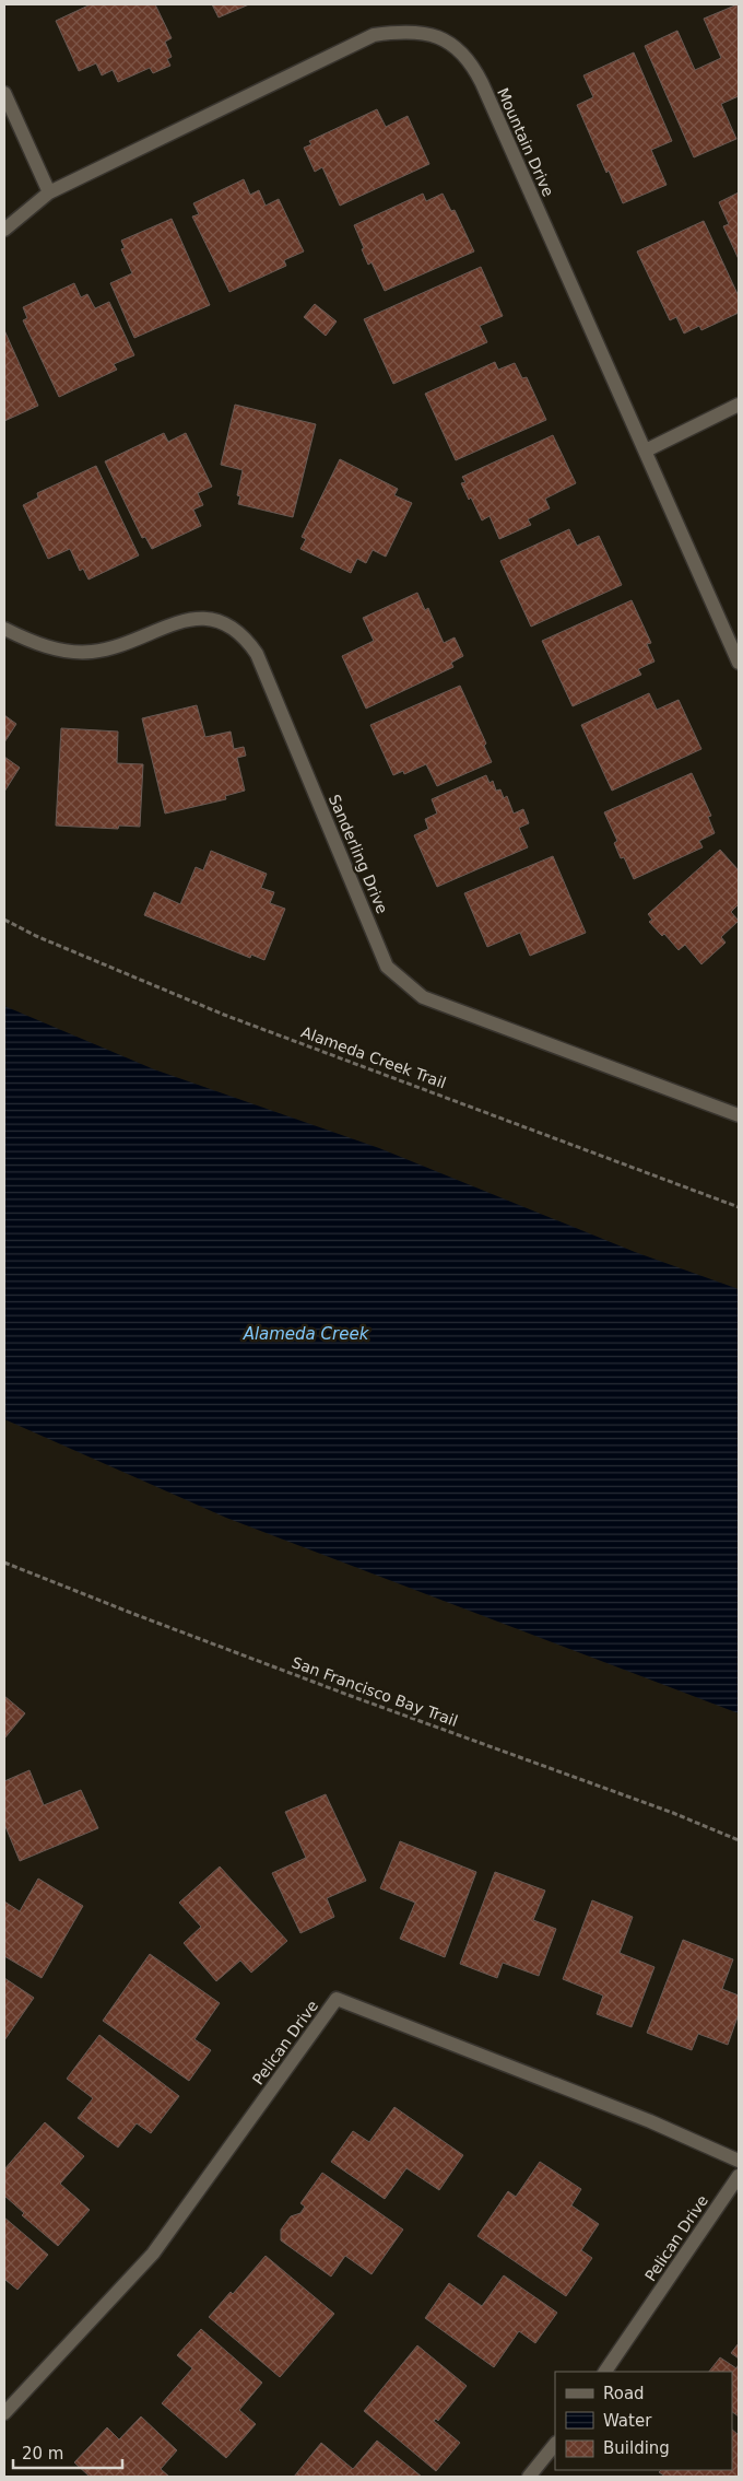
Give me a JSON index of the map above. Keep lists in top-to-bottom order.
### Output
{
  "streets": {
    "street": ["Mountain Drive", "Sanderling Drive", "Pelican Drive"],
    "path": ["Alameda Creek Trail", "San Francisco Bay Trail"]
  },
  "water": ["Alameda Creek"],
  "legend": ["Road", "Water", "Building"],
  "scale_bar": "20 m"
}
